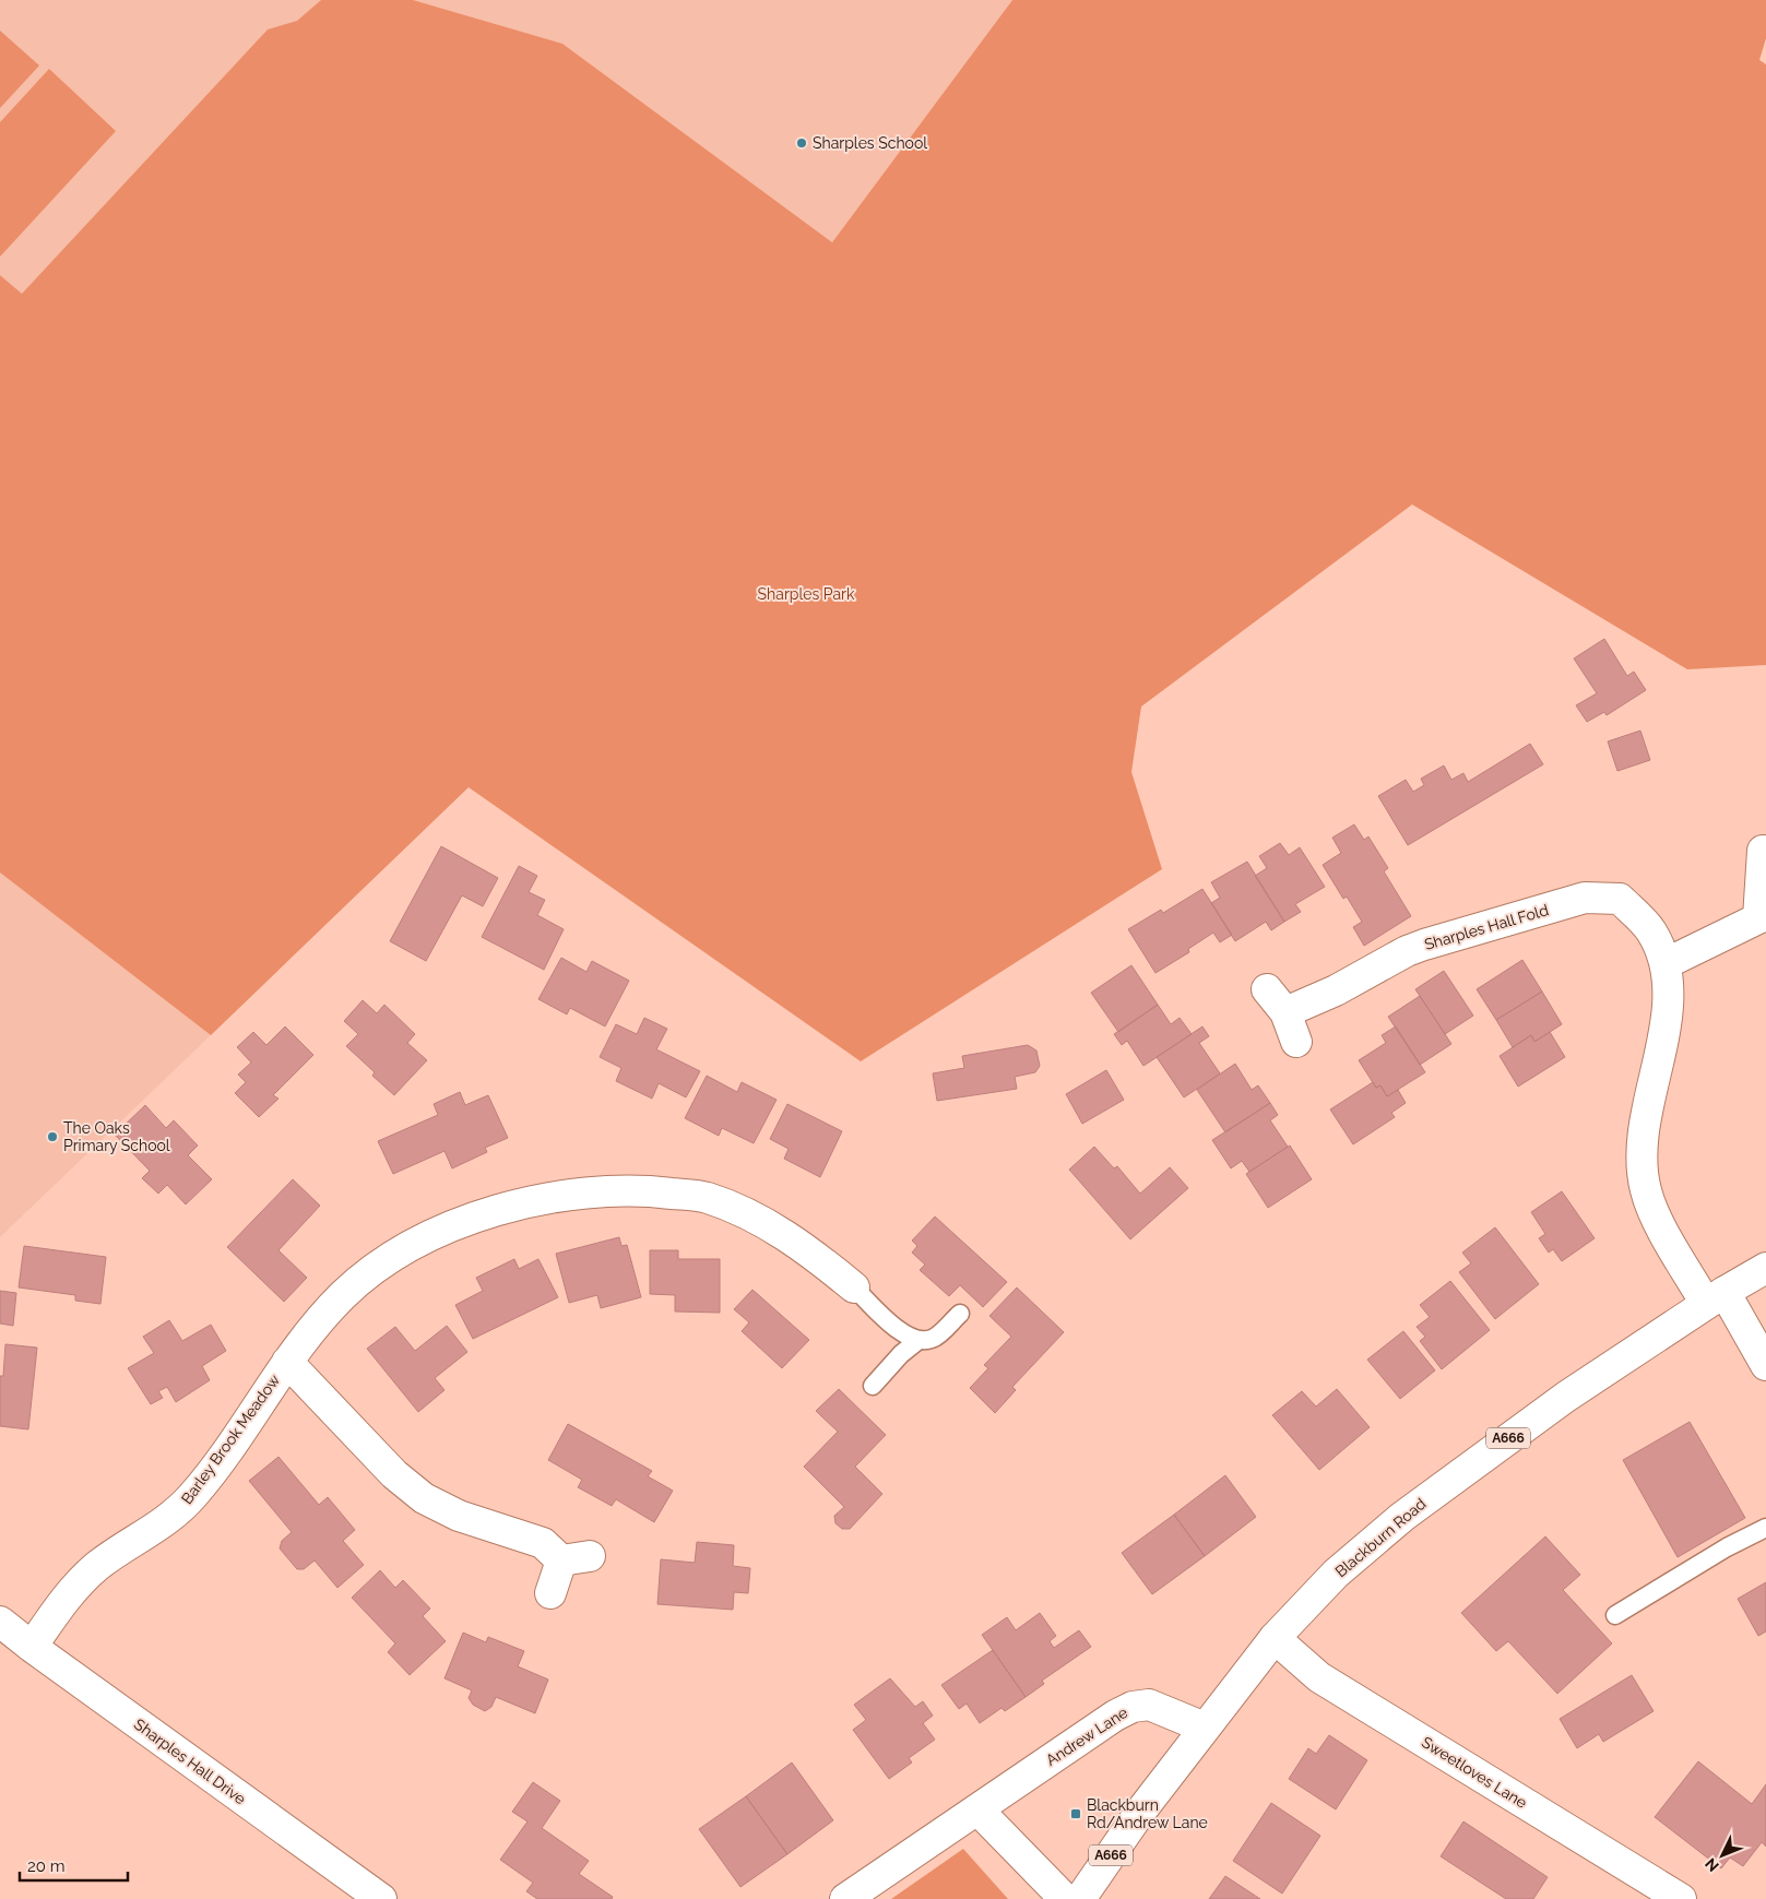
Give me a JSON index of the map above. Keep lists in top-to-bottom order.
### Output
{
  "streets": {
    "main road": [
      "Sharples Hall Fold",
      "A666",
      "Barley Brook Meadow",
      "Blackburn Road",
      "Andrew Lane",
      "Sharples Hall Drive",
      "Sweetloves Lane"
    ]
  },
  "crossings": [
    ["Sharples Hall Fold", "Blackburn Road"],
    ["Barley Brook Meadow", "Sharples Hall Drive"],
    ["Blackburn Road", "Andrew Lane"],
    ["Blackburn Road", "Sweetloves Lane"]
  ],
  "parks": ["Sharples Park"],
  "places": {
    "other": ["Sharples School", "The Oaks Primary School"],
    "transit": ["Blackburn Rd/Andrew Lane"]
  },
  "scale_bar": "20 m",
  "north": "bottom left"
}
